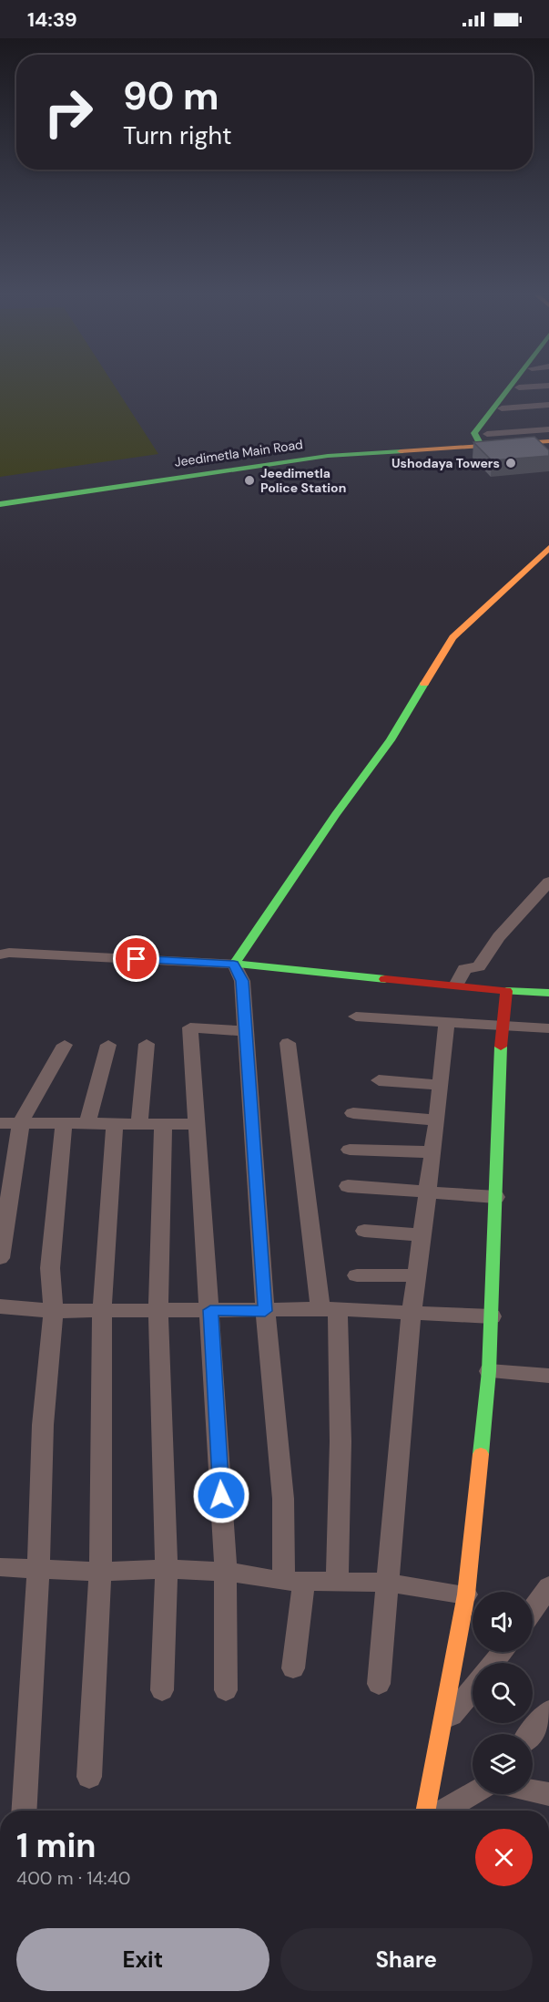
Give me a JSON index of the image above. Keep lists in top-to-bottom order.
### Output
{
  "streets": {
    "main road": ["Jeedimetla Main Road"]
  },
  "places": ["Ushodaya Towers", "Jeedimetla Police Station"],
  "page": {
    "status": "14:39",
    "turn": ["90 m", "Turn right"],
    "heading": ["1 min", "400 m · 14:40"],
    "buttons": ["Exit", "Share"]
  }
}
